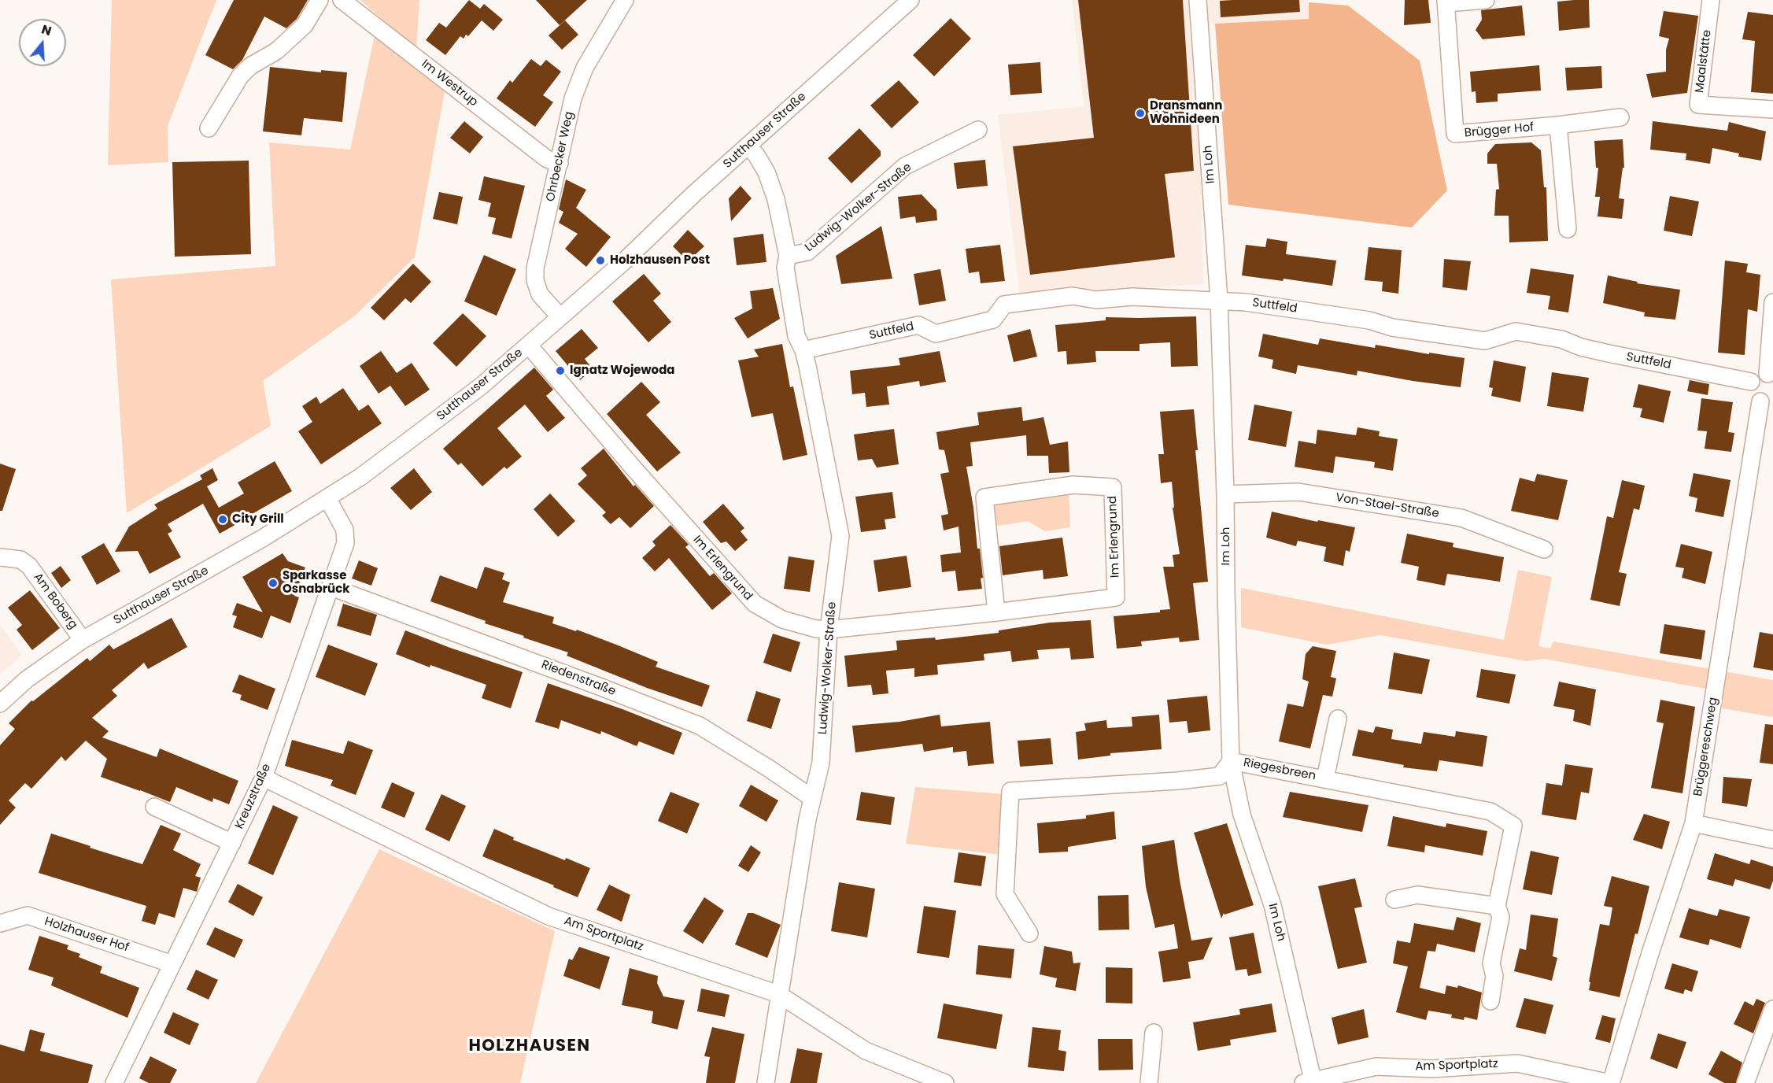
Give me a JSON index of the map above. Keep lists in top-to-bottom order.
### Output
{
  "streets": {
    "street": [
      "Maalstätte",
      "Im Westrup",
      "Sutthauser Straße",
      "Brügger Hof",
      "Ohrbecker Weg",
      "Im Loh",
      "Ludwig-Wolker-Straße",
      "Suttfeld",
      "Von-Stael-Straße",
      "Im Erlengrund",
      "Am Boberg",
      "Riedenstraße",
      "Brüggereschweg",
      "Riegesbreen",
      "Kreuzstraße",
      "Am Sportplatz",
      "Holzhauser Hof"
    ]
  },
  "crossings": [
    ["Im Westrup", "Ohrbecker Weg"],
    ["Sutthauser Straße", "Ohrbecker Weg"],
    ["Sutthauser Straße", "Ludwig-Wolker-Straße"],
    ["Sutthauser Straße", "Im Erlengrund"],
    ["Sutthauser Straße", "Am Boberg"],
    ["Sutthauser Straße", "Kreuzstraße"],
    ["Im Loh", "Suttfeld"],
    ["Im Loh", "Von-Stael-Straße"],
    ["Im Loh", "Riegesbreen"],
    ["Im Loh", "Am Sportplatz"],
    ["Ludwig-Wolker-Straße", "Suttfeld"],
    ["Ludwig-Wolker-Straße", "Im Erlengrund"],
    ["Ludwig-Wolker-Straße", "Riedenstraße"],
    ["Ludwig-Wolker-Straße", "Am Sportplatz"],
    ["Suttfeld", "Brüggereschweg"],
    ["Riedenstraße", "Kreuzstraße"],
    ["Brüggereschweg", "Am Sportplatz"],
    ["Kreuzstraße", "Am Sportplatz"],
    ["Kreuzstraße", "Holzhauser Hof"]
  ],
  "districts": ["HOLZHAUSEN"],
  "places": [
    "Dransmann Wohnideen",
    "Holzhausen Post",
    "Ignatz Wojewoda",
    "City Grill",
    "Sparkasse Osnabrück"
  ],
  "north": "top"
}
